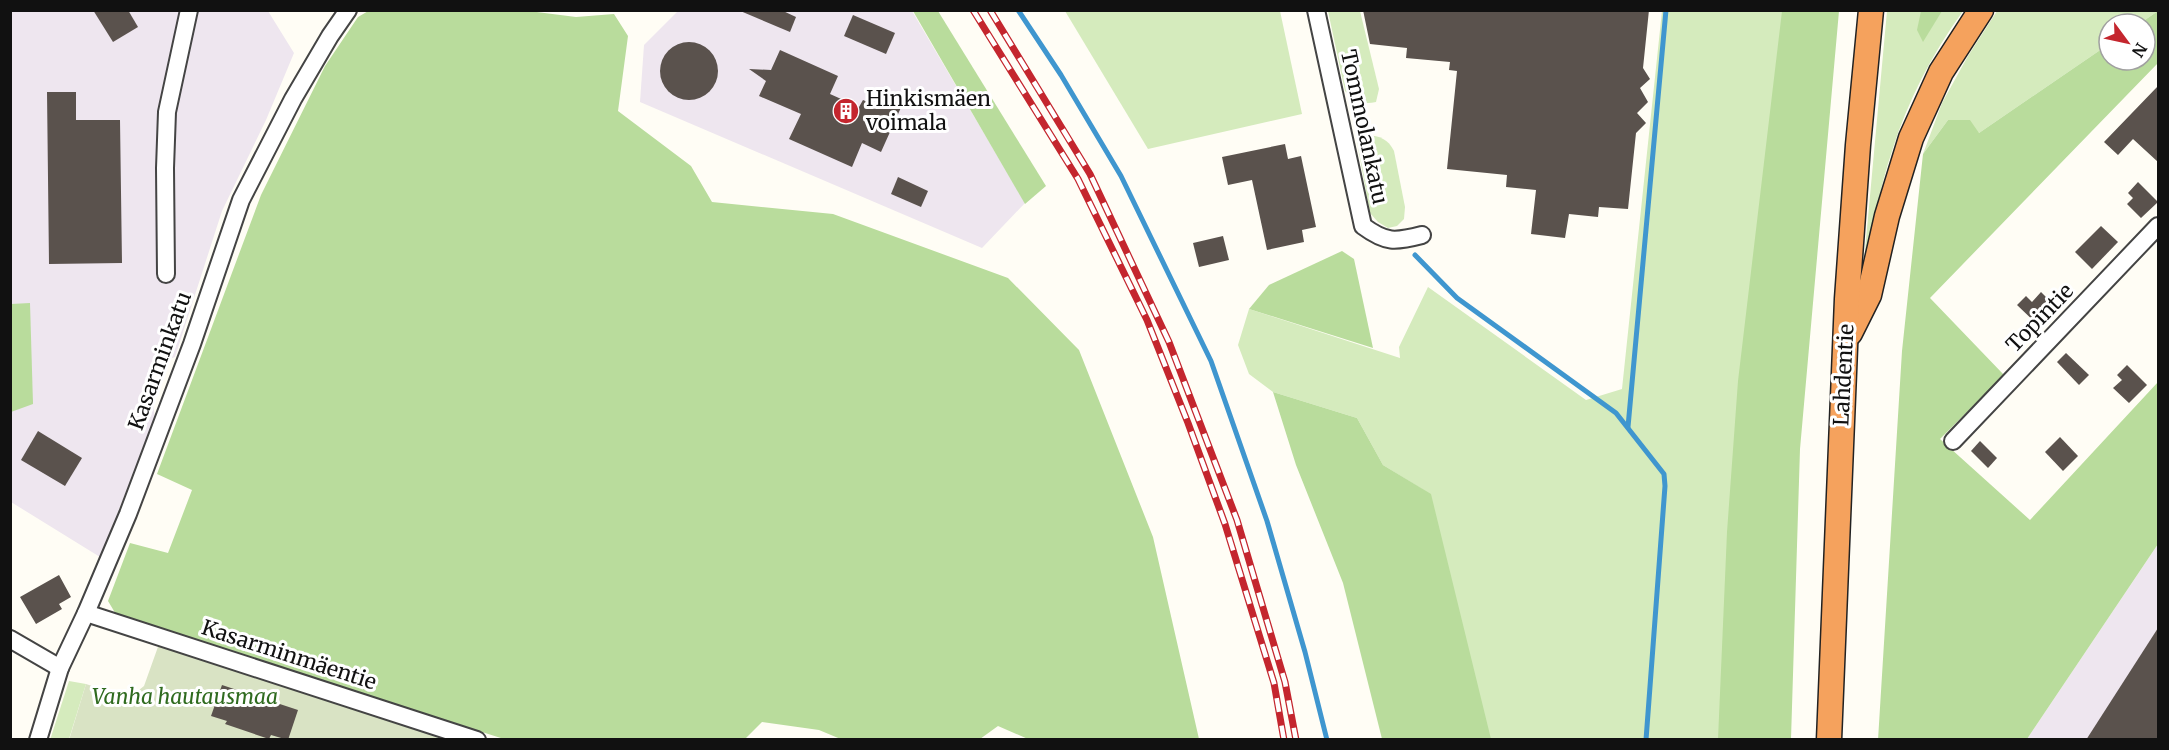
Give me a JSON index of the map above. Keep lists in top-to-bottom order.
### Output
{
  "streets": {
    "highway": ["Lahdentie"],
    "street": [
      "Tommolankatu",
      "Topintie",
      "Kasarminkatu",
      "Kasarminmäentie"
    ]
  },
  "crossings": [
    ["Kasarminkatu", "Kasarminmäentie"]
  ],
  "parks": ["Vanha hautausmaa"],
  "places": {
    "building": ["Hinkismäen voimala"]
  },
  "north": "bottom right"
}
